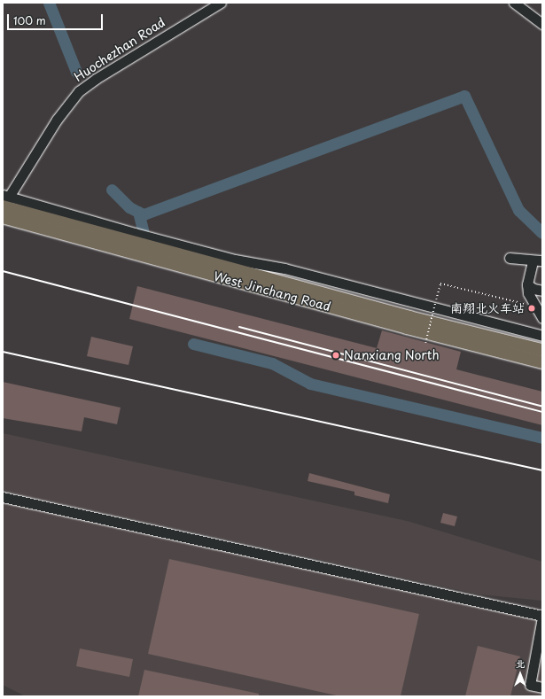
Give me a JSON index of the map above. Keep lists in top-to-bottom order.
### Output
{
  "streets": {
    "main road": ["West Jinchang Road"],
    "street": ["Huochezhan Road"]
  },
  "crossings": [
    ["Huochezhan Road", "West Jinchang Road"]
  ],
  "places": ["南翔北火车站", "Nanxiang North"],
  "scale_bar": "100 m",
  "north": "top"
}
